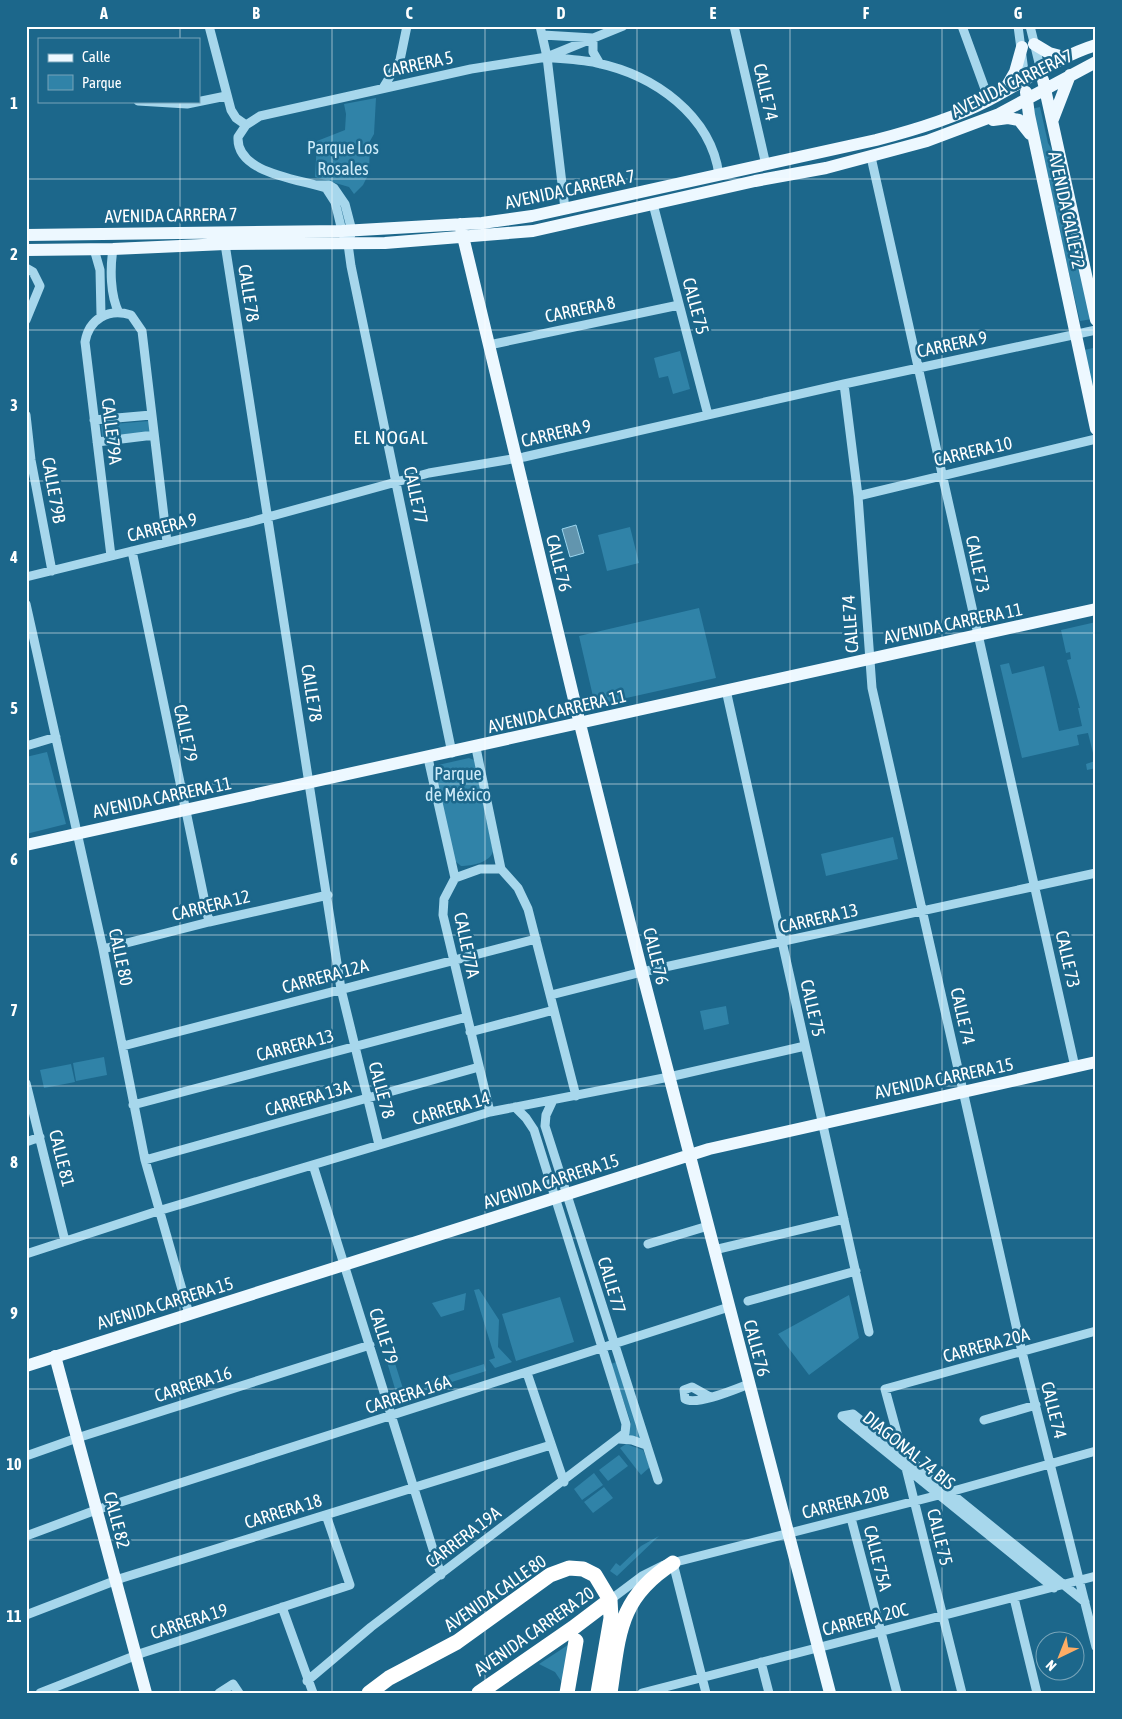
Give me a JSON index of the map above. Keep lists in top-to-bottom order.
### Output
{
  "streets": {
    "highway": ["AVENIDA CALLE 80", "AVENIDA CARRERA 20"],
    "main road": [
      "AVENIDA CARRERA 7",
      "AVENIDA CALLE 72",
      "CALLE 76",
      "AVENIDA CARRERA 11",
      "AVENIDA CARRERA 15",
      "CALLE 82"
    ],
    "street": [
      "CARRERA 5",
      "CALLE 74",
      "CALLE 78",
      "CALLE 75",
      "CARRERA 8",
      "CARRERA 9",
      "CALLE 79A",
      "CARRERA 10",
      "CALLE 79B",
      "CALLE 77",
      "CALLE 73",
      "CALLE 79",
      "CARRERA 12",
      "CARRERA 13",
      "CALLE 77A",
      "CALLE 80",
      "CARRERA 12A",
      "CARRERA 13A",
      "CARRERA 14",
      "CALLE 81",
      "CARRERA 20A",
      "CARRERA 16",
      "CARRERA 16A",
      "DIAGONAL 74 BIS",
      "CARRERA 20B",
      "CARRERA 18",
      "CARRERA 19A",
      "CALLE 75A",
      "CARRERA 20C",
      "CARRERA 19"
    ]
  },
  "crossings": [
    ["AVENIDA CARRERA 7", "CALLE 74"],
    ["AVENIDA CARRERA 7", "AVENIDA CALLE 72"],
    ["AVENIDA CARRERA 7", "CALLE 78"],
    ["AVENIDA CARRERA 7", "CALLE 75"],
    ["AVENIDA CARRERA 7", "CALLE 77"],
    ["AVENIDA CARRERA 7", "CALLE 76"],
    ["AVENIDA CARRERA 7", "CALLE 73"],
    ["CALLE 74", "CARRERA 9"],
    ["CALLE 74", "CARRERA 10"],
    ["CALLE 74", "AVENIDA CARRERA 11"],
    ["CALLE 74", "CARRERA 13"],
    ["CALLE 74", "AVENIDA CARRERA 15"],
    ["CALLE 74", "CARRERA 20A"],
    ["CALLE 74", "DIAGONAL 74 BIS"],
    ["CALLE 74", "CARRERA 20B"],
    ["CALLE 74", "CARRERA 20C"],
    ["AVENIDA CALLE 72", "CARRERA 9"],
    ["CALLE 78", "CARRERA 9"],
    ["CALLE 78", "AVENIDA CARRERA 11"],
    ["CALLE 78", "CARRERA 12"],
    ["CALLE 78", "CARRERA 13"],
    ["CALLE 78", "CARRERA 12A"],
    ["CALLE 78", "CARRERA 13A"],
    ["CALLE 78", "CARRERA 14"],
    ["CALLE 75", "CARRERA 8"],
    ["CALLE 75", "CARRERA 9"],
    ["CALLE 75", "AVENIDA CARRERA 11"],
    ["CALLE 75", "CARRERA 13"],
    ["CALLE 75", "AVENIDA CARRERA 15"],
    ["CALLE 75", "CARRERA 14"],
    ["CALLE 75", "CARRERA 20A"],
    ["CALLE 75", "DIAGONAL 74 BIS"],
    ["CALLE 75", "CARRERA 20B"],
    ["CALLE 75", "CARRERA 20C"],
    ["CARRERA 8", "CALLE 76"],
    ["CARRERA 9", "CALLE 79A"],
    ["CARRERA 9", "CALLE 79B"],
    ["CARRERA 9", "CALLE 77"],
    ["CARRERA 9", "CALLE 76"],
    ["CARRERA 9", "CALLE 73"],
    ["CARRERA 9", "CALLE 79"],
    ["CARRERA 10", "CALLE 73"],
    ["CALLE 77", "AVENIDA CARRERA 11"],
    ["CALLE 77", "AVENIDA CARRERA 15"],
    ["CALLE 77", "CARRERA 14"],
    ["CALLE 77", "CARRERA 16A"],
    ["CALLE 77", "CARRERA 19A"],
    ["CALLE 76", "AVENIDA CARRERA 11"],
    ["CALLE 76", "CARRERA 13"],
    ["CALLE 76", "AVENIDA CARRERA 15"],
    ["CALLE 76", "CARRERA 14"],
    ["CALLE 76", "CARRERA 16A"],
    ["CALLE 76", "CARRERA 20B"],
    ["CALLE 76", "CARRERA 20C"],
    ["CALLE 73", "AVENIDA CARRERA 11"],
    ["CALLE 73", "CARRERA 13"],
    ["CALLE 73", "AVENIDA CARRERA 15"],
    ["AVENIDA CARRERA 11", "CALLE 79"],
    ["AVENIDA CARRERA 11", "CALLE 80"],
    ["CALLE 79", "CARRERA 12"],
    ["CALLE 79", "AVENIDA CARRERA 15"],
    ["CALLE 79", "CARRERA 14"],
    ["CALLE 79", "CARRERA 16"],
    ["CALLE 79", "CARRERA 16A"],
    ["CALLE 79", "CARRERA 18"],
    ["CALLE 79", "CARRERA 19A"],
    ["CARRERA 12", "CALLE 80"],
    ["CARRERA 13", "CALLE 77A"],
    ["CARRERA 13", "CALLE 80"],
    ["CALLE 77A", "CARRERA 12A"],
    ["CALLE 77A", "CARRERA 13A"],
    ["CALLE 77A", "CARRERA 14"],
    ["CALLE 80", "CARRERA 12A"],
    ["CALLE 80", "AVENIDA CARRERA 15"],
    ["CALLE 80", "CARRERA 13A"],
    ["CALLE 80", "CARRERA 14"],
    ["AVENIDA CARRERA 15", "CALLE 82"],
    ["CARRERA 14", "CALLE 81"],
    ["CARRERA 16", "CALLE 82"],
    ["CARRERA 16A", "CALLE 82"],
    ["DIAGONAL 74 BIS", "CARRERA 20B"],
    ["DIAGONAL 74 BIS", "CARRERA 20C"],
    ["CARRERA 20B", "CALLE 75A"],
    ["CARRERA 20B", "AVENIDA CALLE 80"],
    ["CARRERA 20B", "AVENIDA CARRERA 20"],
    ["CARRERA 18", "CALLE 82"],
    ["CARRERA 18", "CARRERA 19"],
    ["CALLE 82", "CARRERA 19"],
    ["CALLE 75A", "CARRERA 20C"],
    ["AVENIDA CALLE 80", "AVENIDA CARRERA 20"]
  ],
  "districts": ["EL NOGAL"],
  "parks": ["Parque Los Rosales", "Parque de México"],
  "legend": ["Calle", "Parque"],
  "north": "bottom left",
  "grid": {
    "columns": [
      "A",
      "B",
      "C",
      "D",
      "E",
      "F",
      "G"
    ],
    "rows": [
      "1",
      "2",
      "3",
      "4",
      "5",
      "6",
      "7",
      "8",
      "9",
      "10",
      "11"
    ]
  }
}
